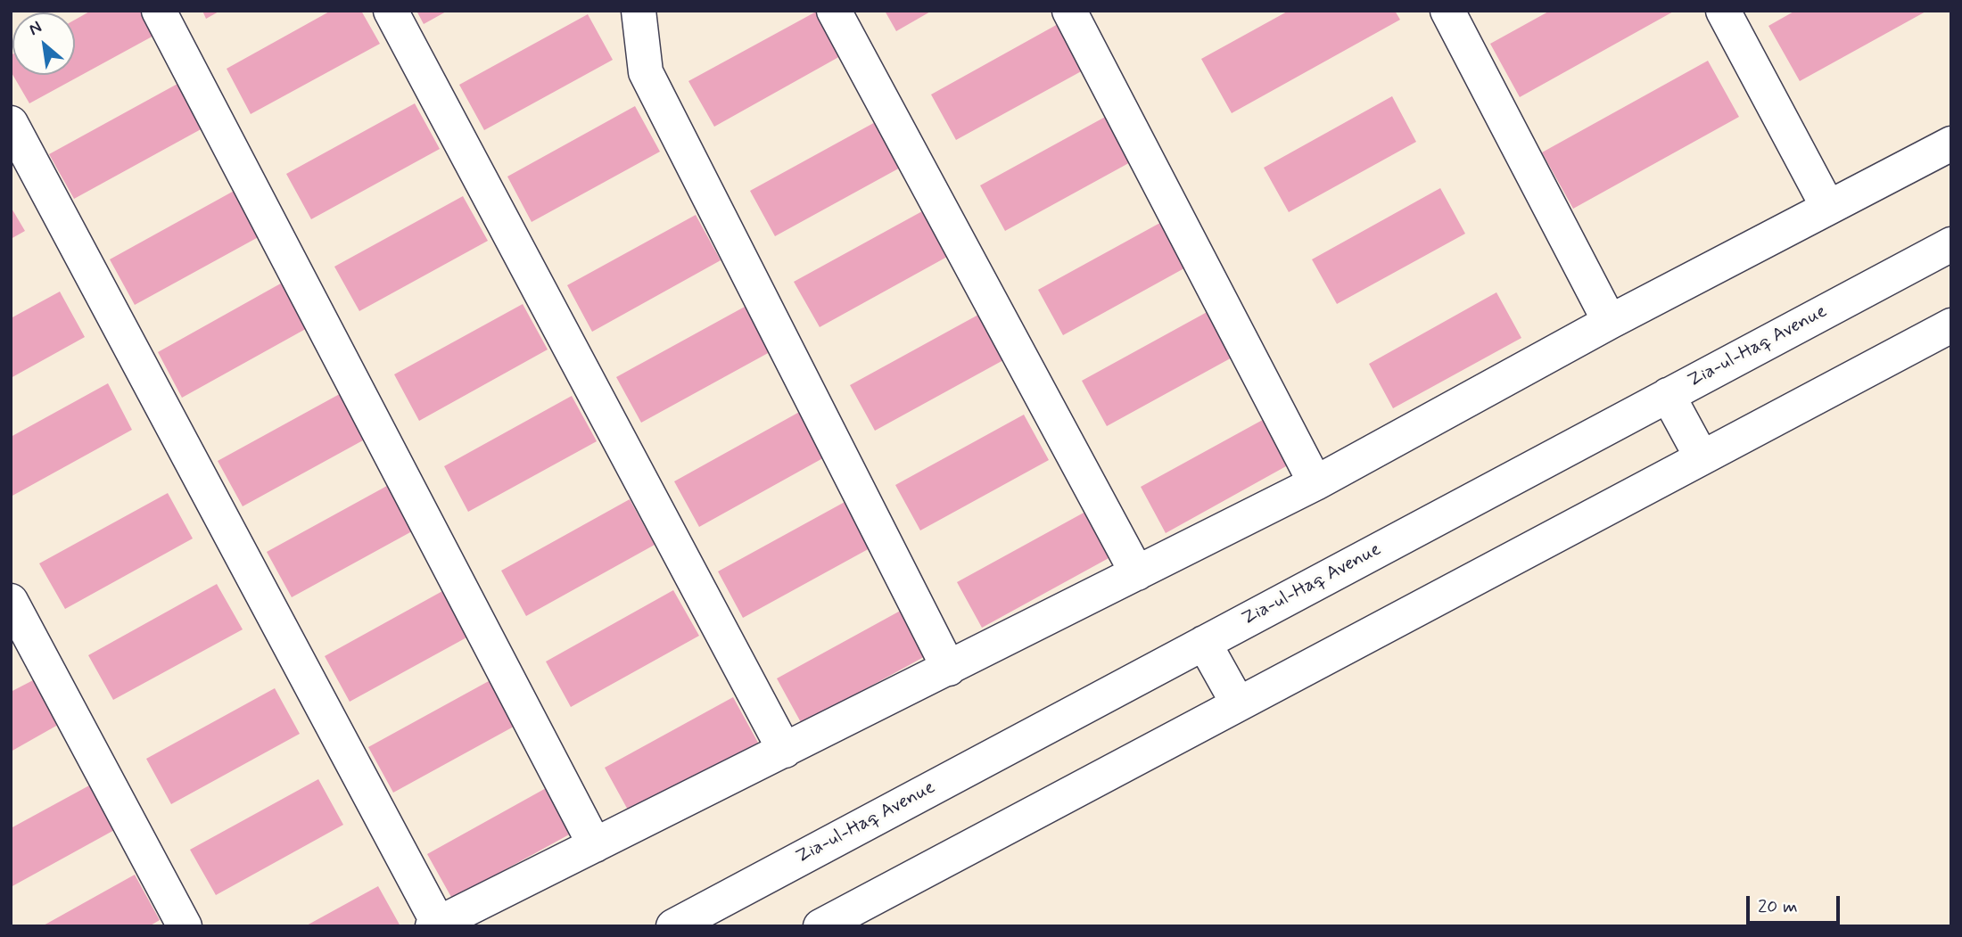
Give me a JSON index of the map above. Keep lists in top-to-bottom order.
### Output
{
  "streets": {
    "street": ["Zia-ul-Haq Avenue"]
  },
  "scale_bar": "20 m",
  "north": "top left"
}
